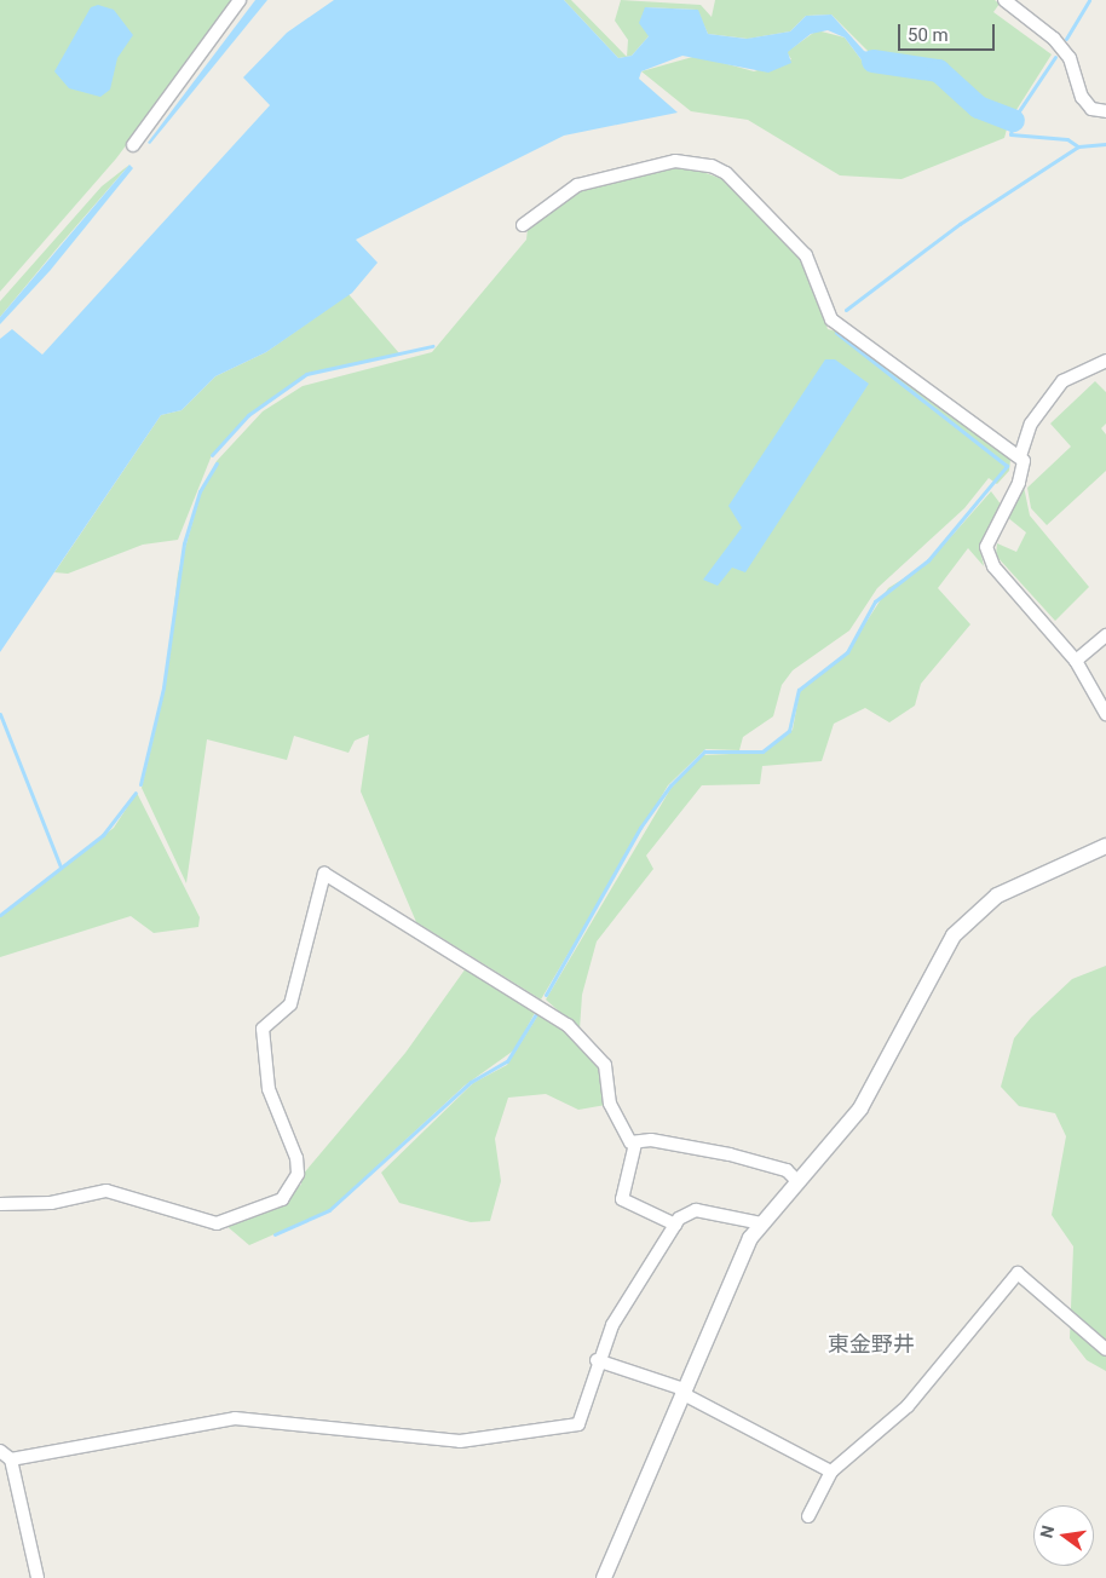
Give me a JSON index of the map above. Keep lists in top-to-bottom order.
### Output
{
  "districts": ["東金野井"],
  "scale_bar": "50 m",
  "north": "left"
}
